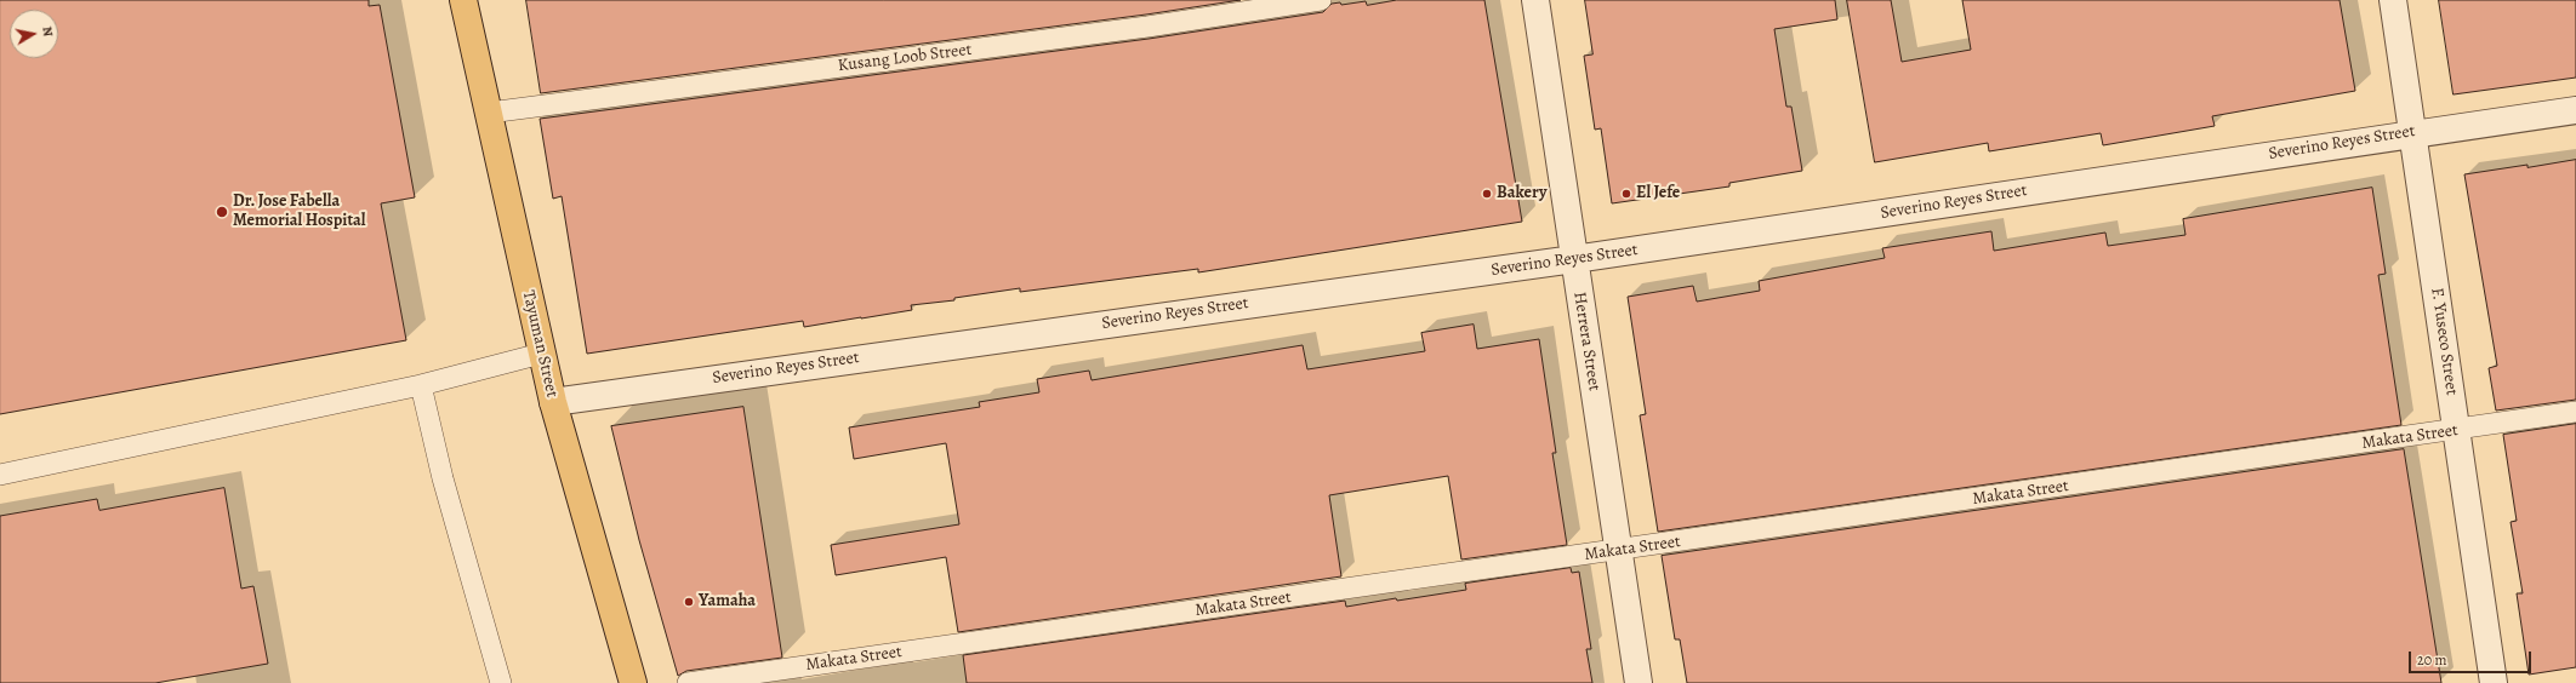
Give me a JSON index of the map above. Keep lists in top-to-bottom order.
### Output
{
  "streets": {
    "main road": ["Tayuman Street"],
    "street": ["Severino Reyes Street", "Herrera Street", "F. Yuseco Street"],
    "lane": ["Kusang Loob Street", "Makata Street"]
  },
  "crossings": [
    ["Kusang Loob Street", "Tayuman Street"],
    ["Severino Reyes Street", "Herrera Street"],
    ["Severino Reyes Street", "F. Yuseco Street"],
    ["Severino Reyes Street", "Tayuman Street"],
    ["Herrera Street", "Makata Street"],
    ["F. Yuseco Street", "Makata Street"]
  ],
  "places": [
    "Bakery",
    "El Jefe",
    "Dr. Jose Fabella Memorial Hospital",
    "Yamaha"
  ],
  "scale_bar": "20 m",
  "north": "right"
}
